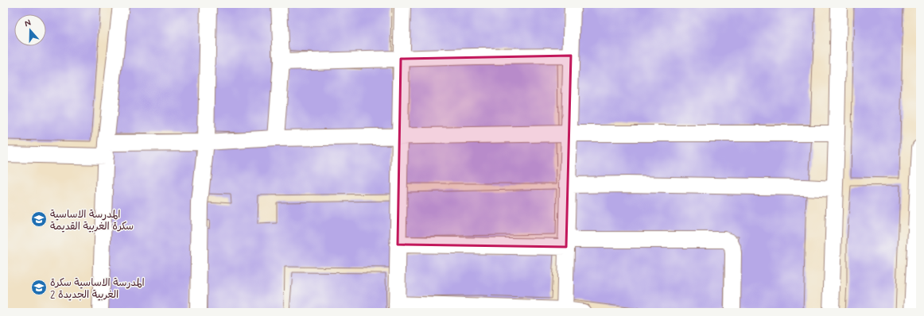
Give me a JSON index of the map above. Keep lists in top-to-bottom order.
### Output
{
  "places": {
    "school or university": ["المدرسة الاساسية سكرة الغربية القديمة", "المدرسة الاساسية سكرة الغربية الجديدة 2"]
  },
  "north": "top"
}
